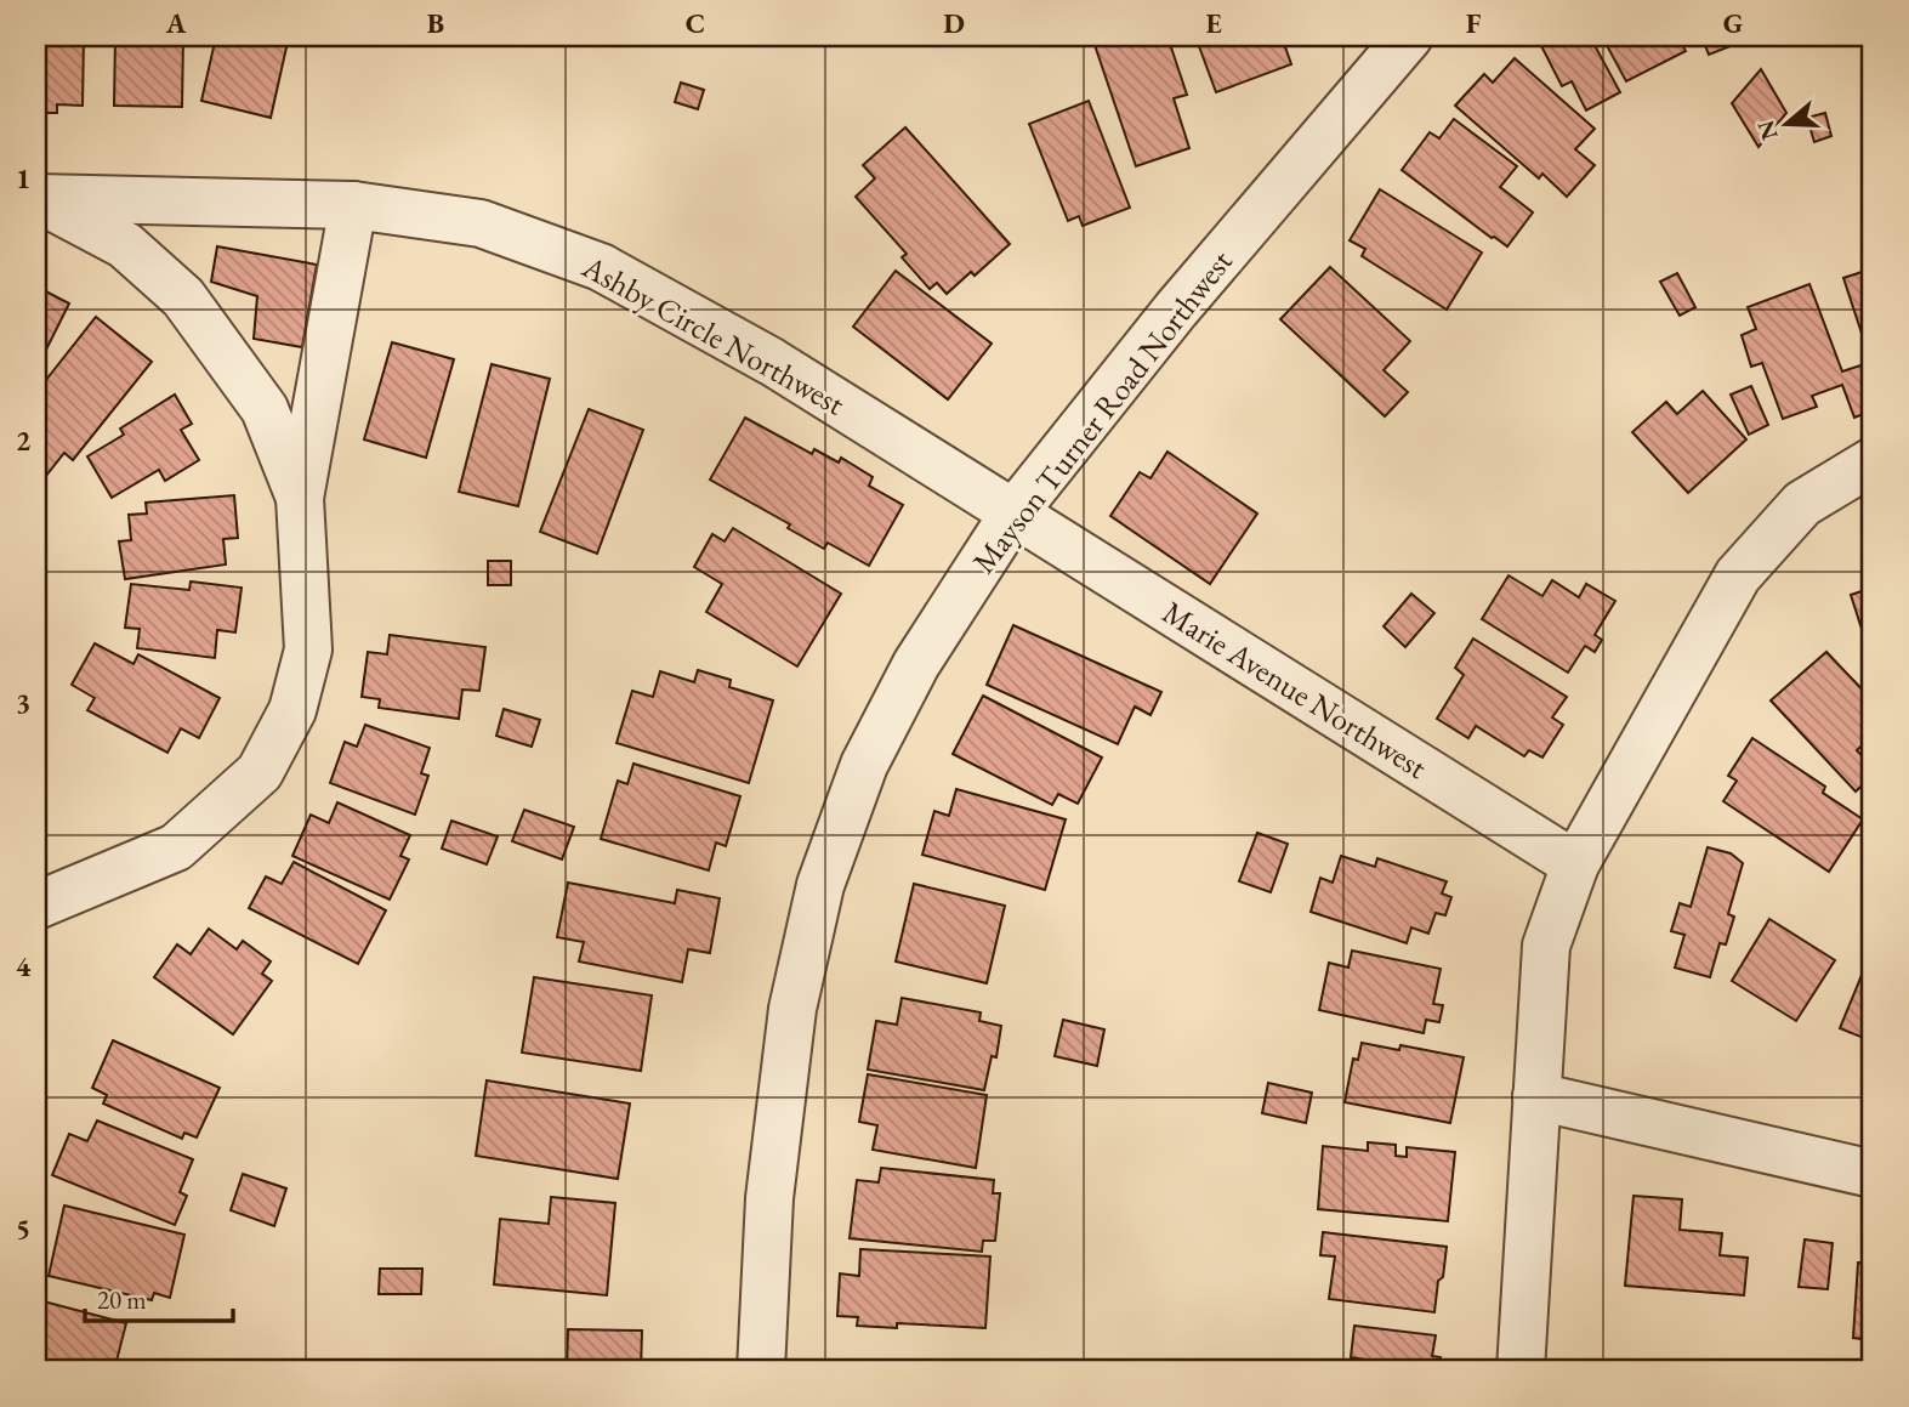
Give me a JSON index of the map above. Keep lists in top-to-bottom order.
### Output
{
  "streets": {
    "street": ["Ashby Circle Northwest", "Mayson Turner Road Northwest", "Marie Avenue Northwest"]
  },
  "crossings": [
    ["Ashby Circle Northwest", "Mayson Turner Road Northwest"],
    ["Ashby Circle Northwest", "Marie Avenue Northwest"],
    ["Mayson Turner Road Northwest", "Marie Avenue Northwest"]
  ],
  "scale_bar": "20 m",
  "north": "left",
  "grid": {
    "columns": [
      "A",
      "B",
      "C",
      "D",
      "E",
      "F",
      "G"
    ],
    "rows": [
      "1",
      "2",
      "3",
      "4",
      "5"
    ]
  }
}
